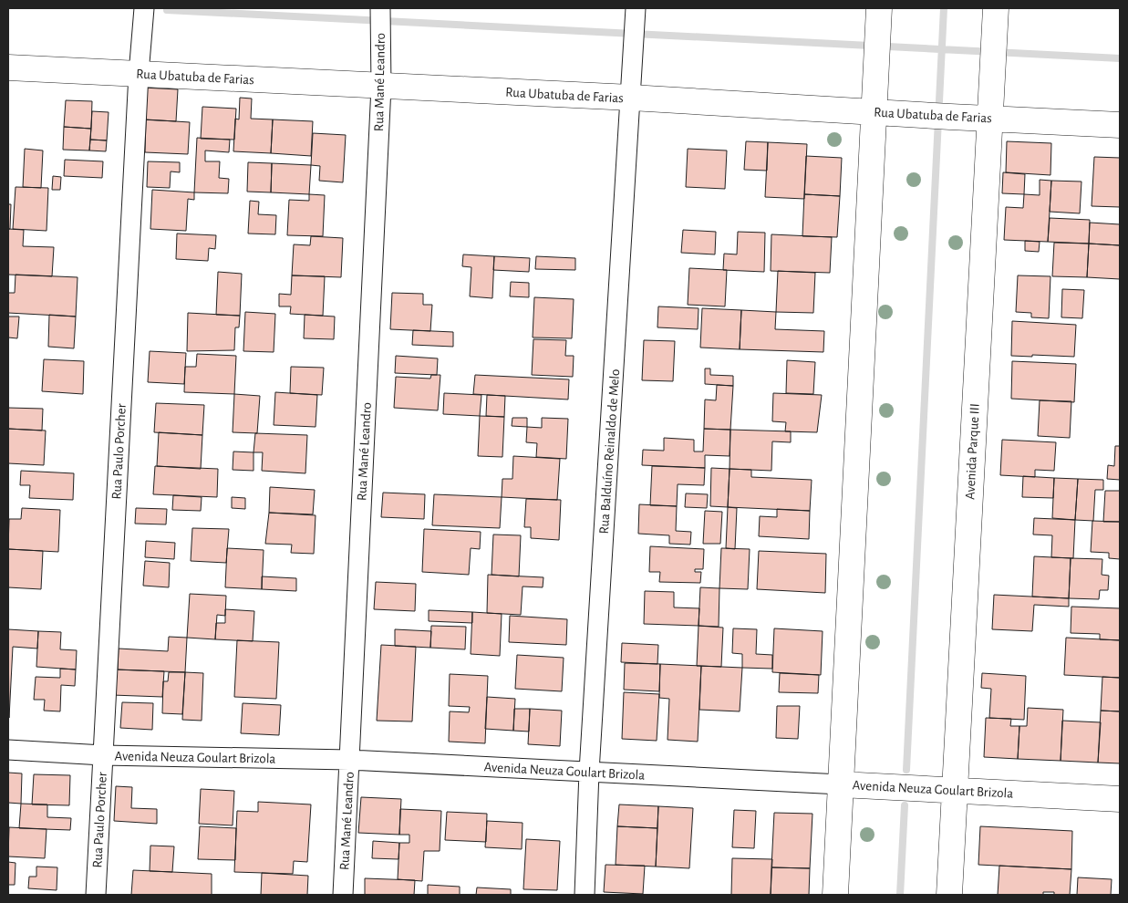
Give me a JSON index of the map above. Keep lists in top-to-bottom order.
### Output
{
  "streets": {
    "street": [
      "Rua Ubatuba de Farias",
      "Rua Mané Leandro",
      "Rua Paulo Porcher",
      "Rua Balduíno Reinaldo de Melo",
      "Avenida Parque III",
      "Avenida Neuza Goulart Brizola"
    ]
  },
  "crossings": [
    ["Rua Ubatuba de Farias", "Rua Mané Leandro"],
    ["Rua Ubatuba de Farias", "Rua Paulo Porcher"],
    ["Rua Ubatuba de Farias", "Rua Balduíno Reinaldo de Melo"],
    ["Rua Ubatuba de Farias", "Avenida Parque III"],
    ["Rua Mané Leandro", "Avenida Neuza Goulart Brizola"],
    ["Rua Paulo Porcher", "Avenida Neuza Goulart Brizola"],
    ["Rua Balduíno Reinaldo de Melo", "Avenida Neuza Goulart Brizola"],
    ["Avenida Parque III", "Avenida Neuza Goulart Brizola"]
  ]
}
